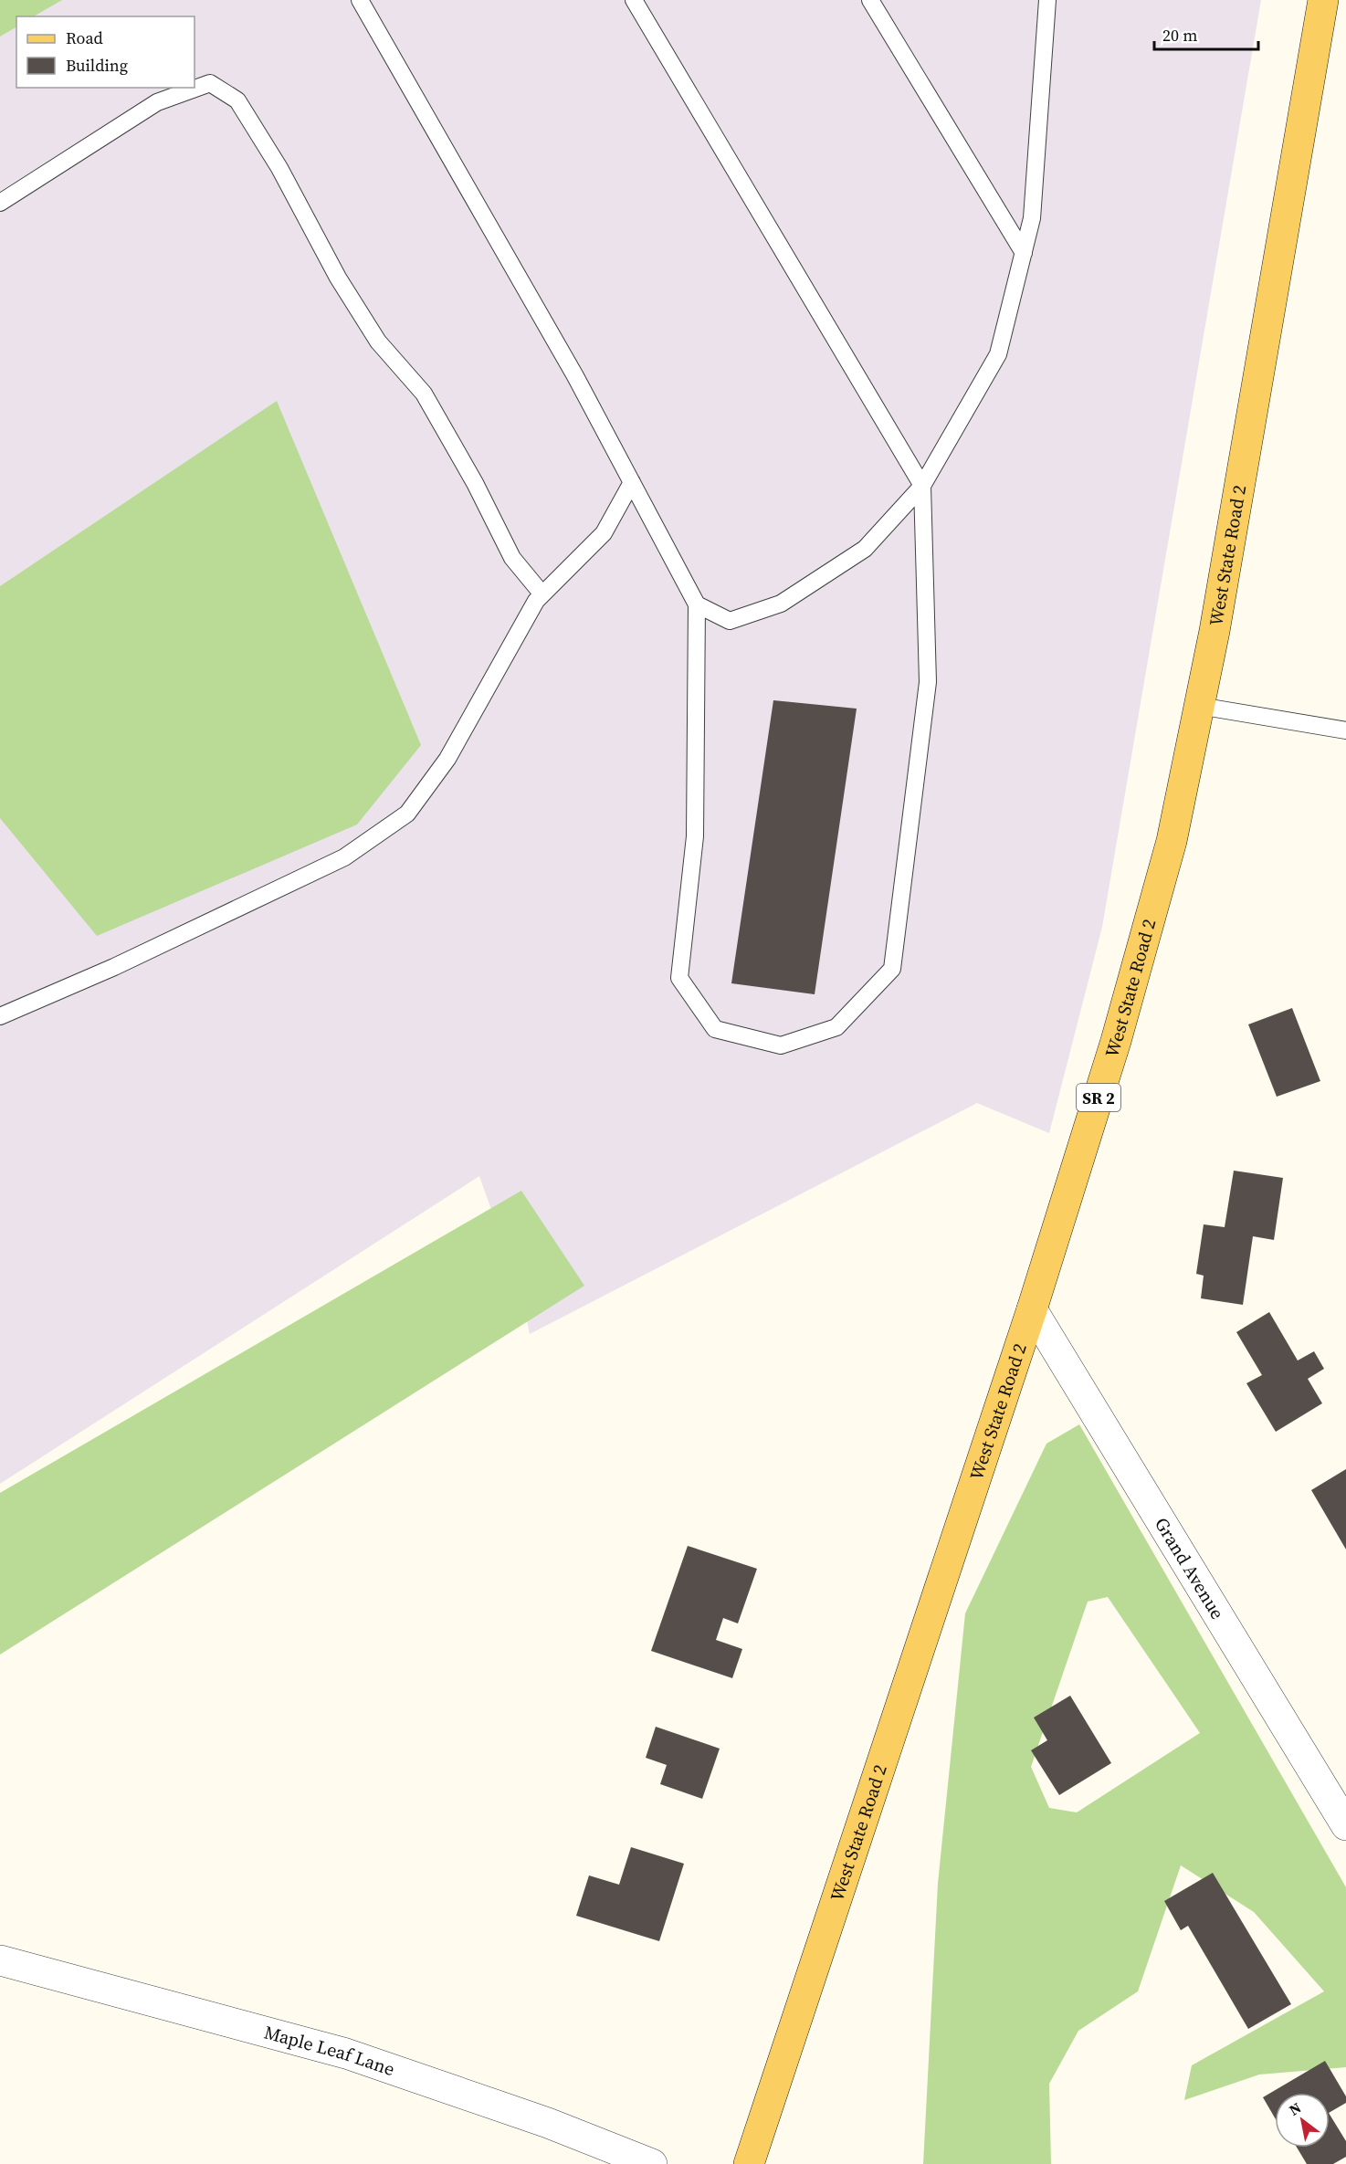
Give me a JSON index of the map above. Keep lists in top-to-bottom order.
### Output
{
  "streets": {
    "main road": ["West State Road 2", "SR 2"],
    "street": ["Grand Avenue", "Maple Leaf Lane"]
  },
  "crossings": [
    ["West State Road 2", "Grand Avenue"]
  ],
  "legend": ["Road", "Building"],
  "scale_bar": "20 m",
  "north": "top left"
}
